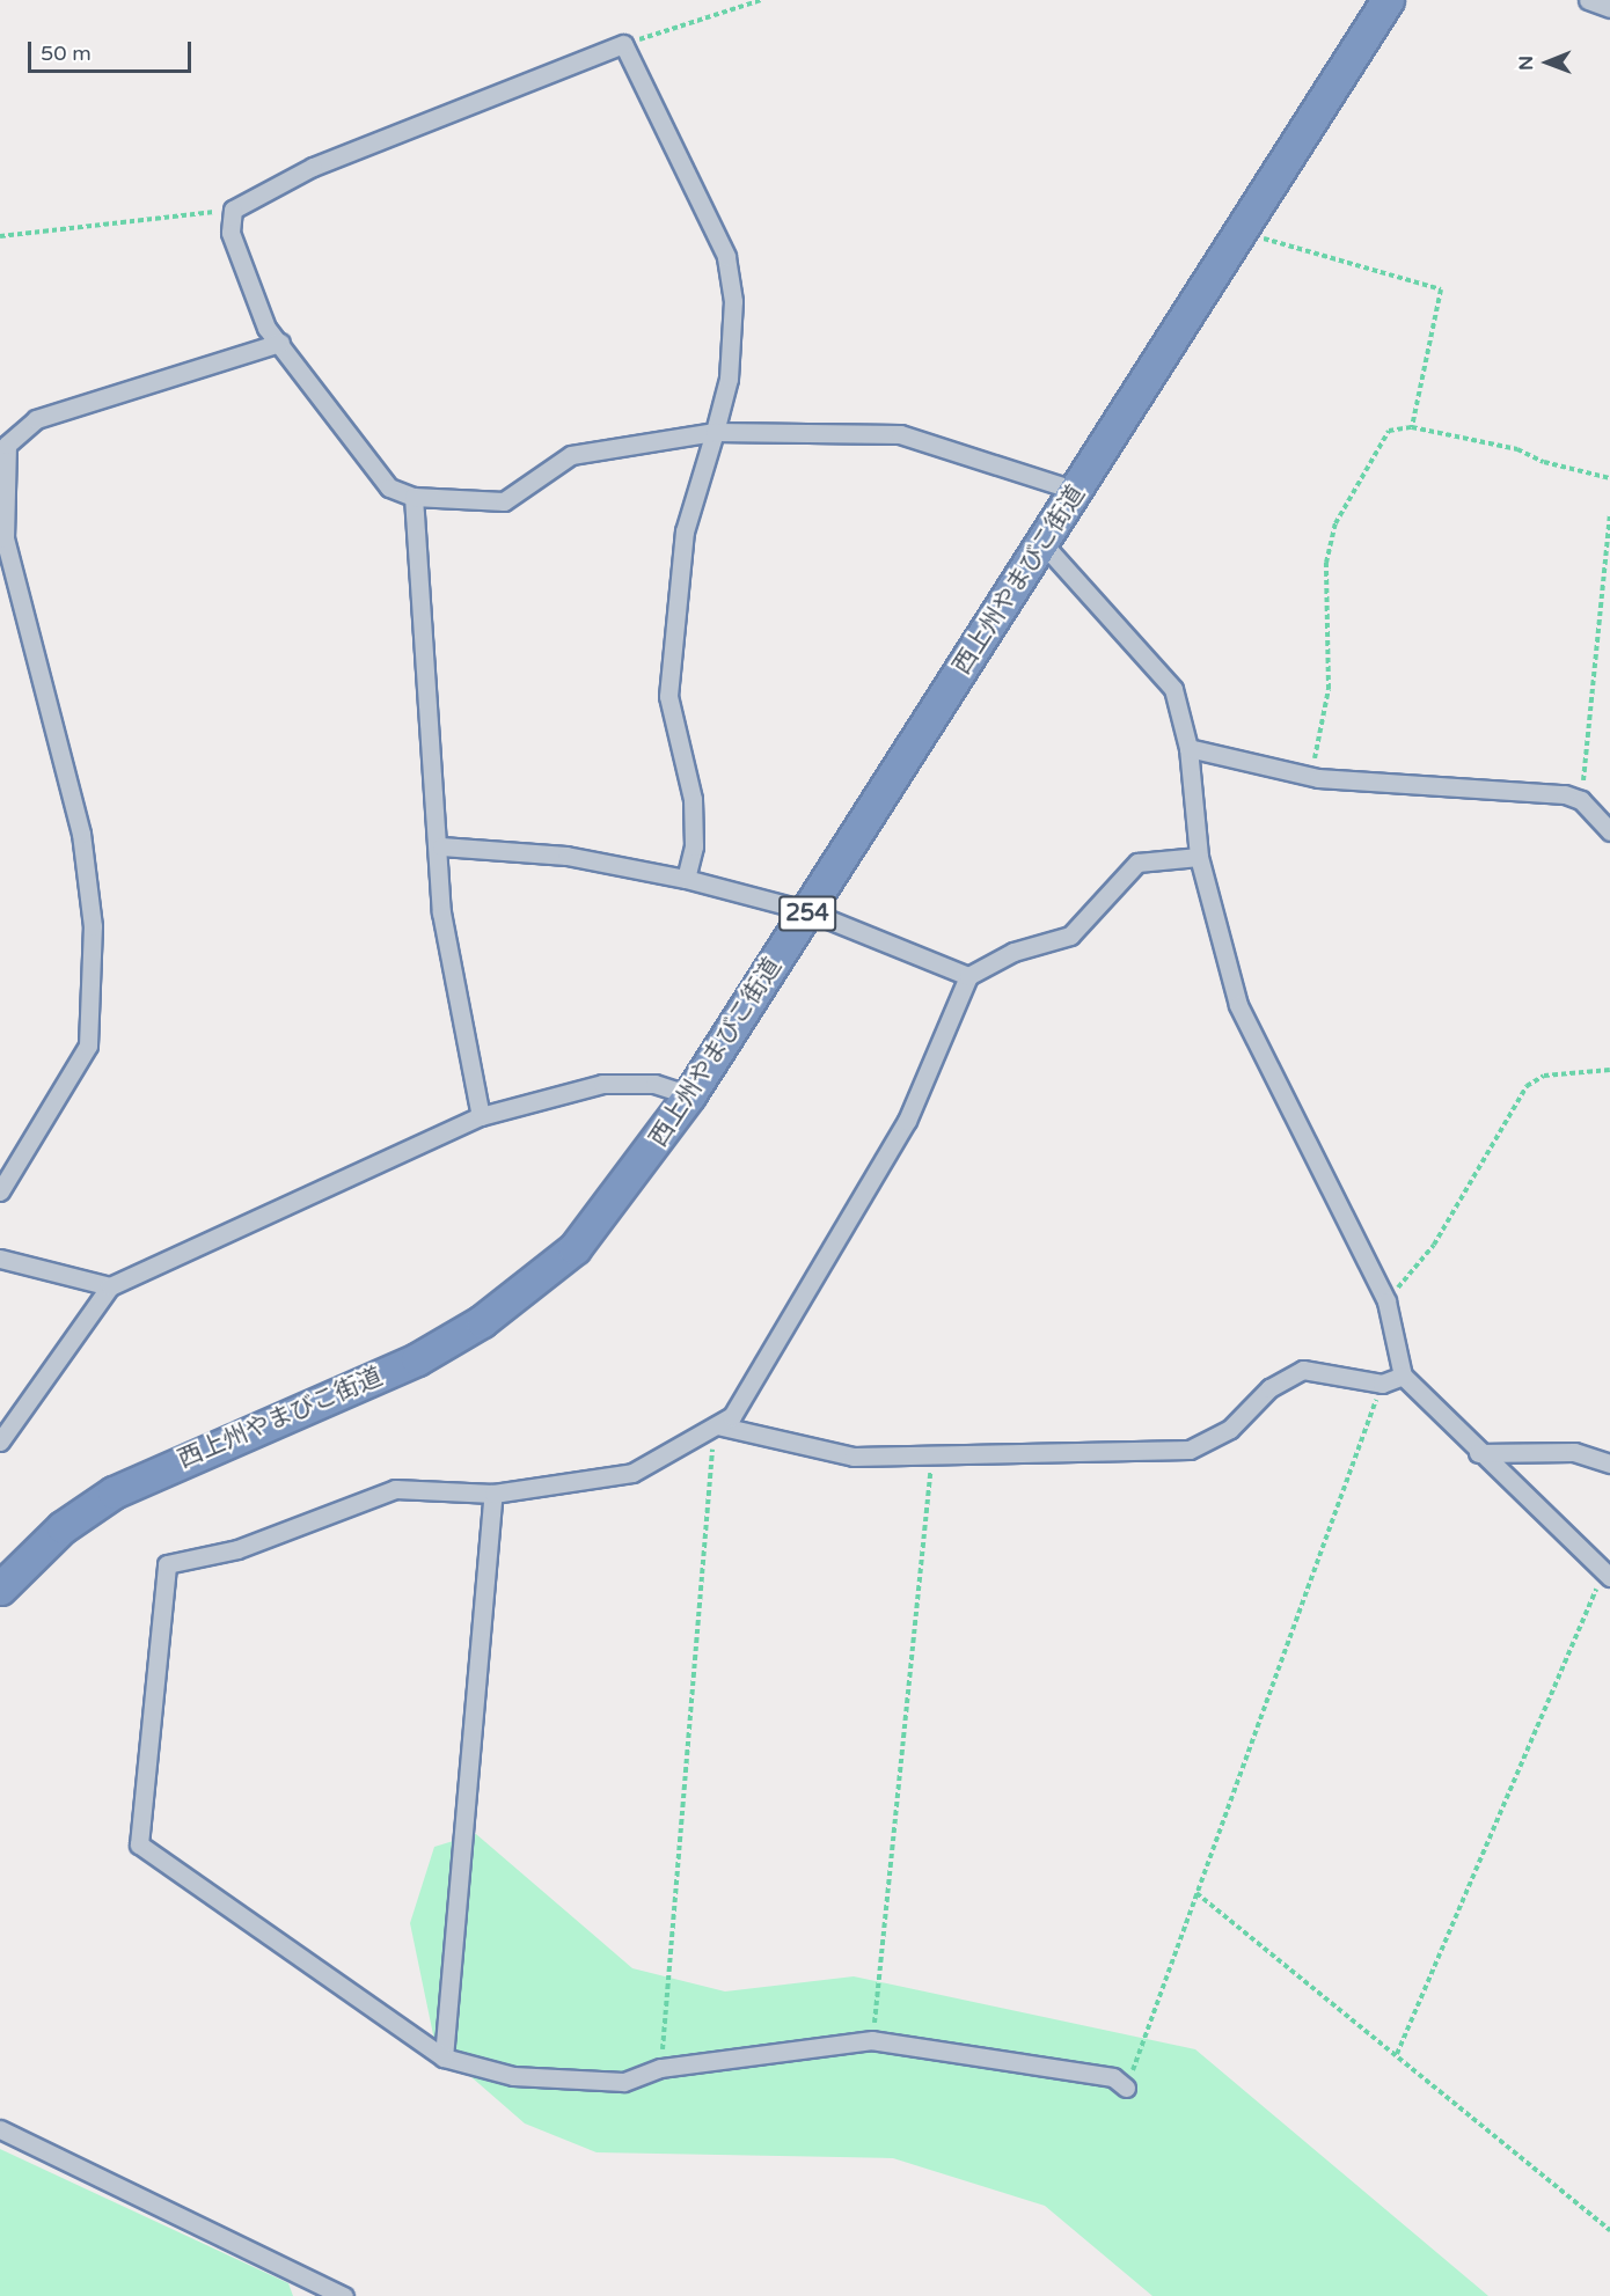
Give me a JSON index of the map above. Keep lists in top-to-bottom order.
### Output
{
  "streets": {
    "highway": ["西上州やまびこ街道", "254"]
  },
  "scale_bar": "50 m",
  "north": "left"
}
